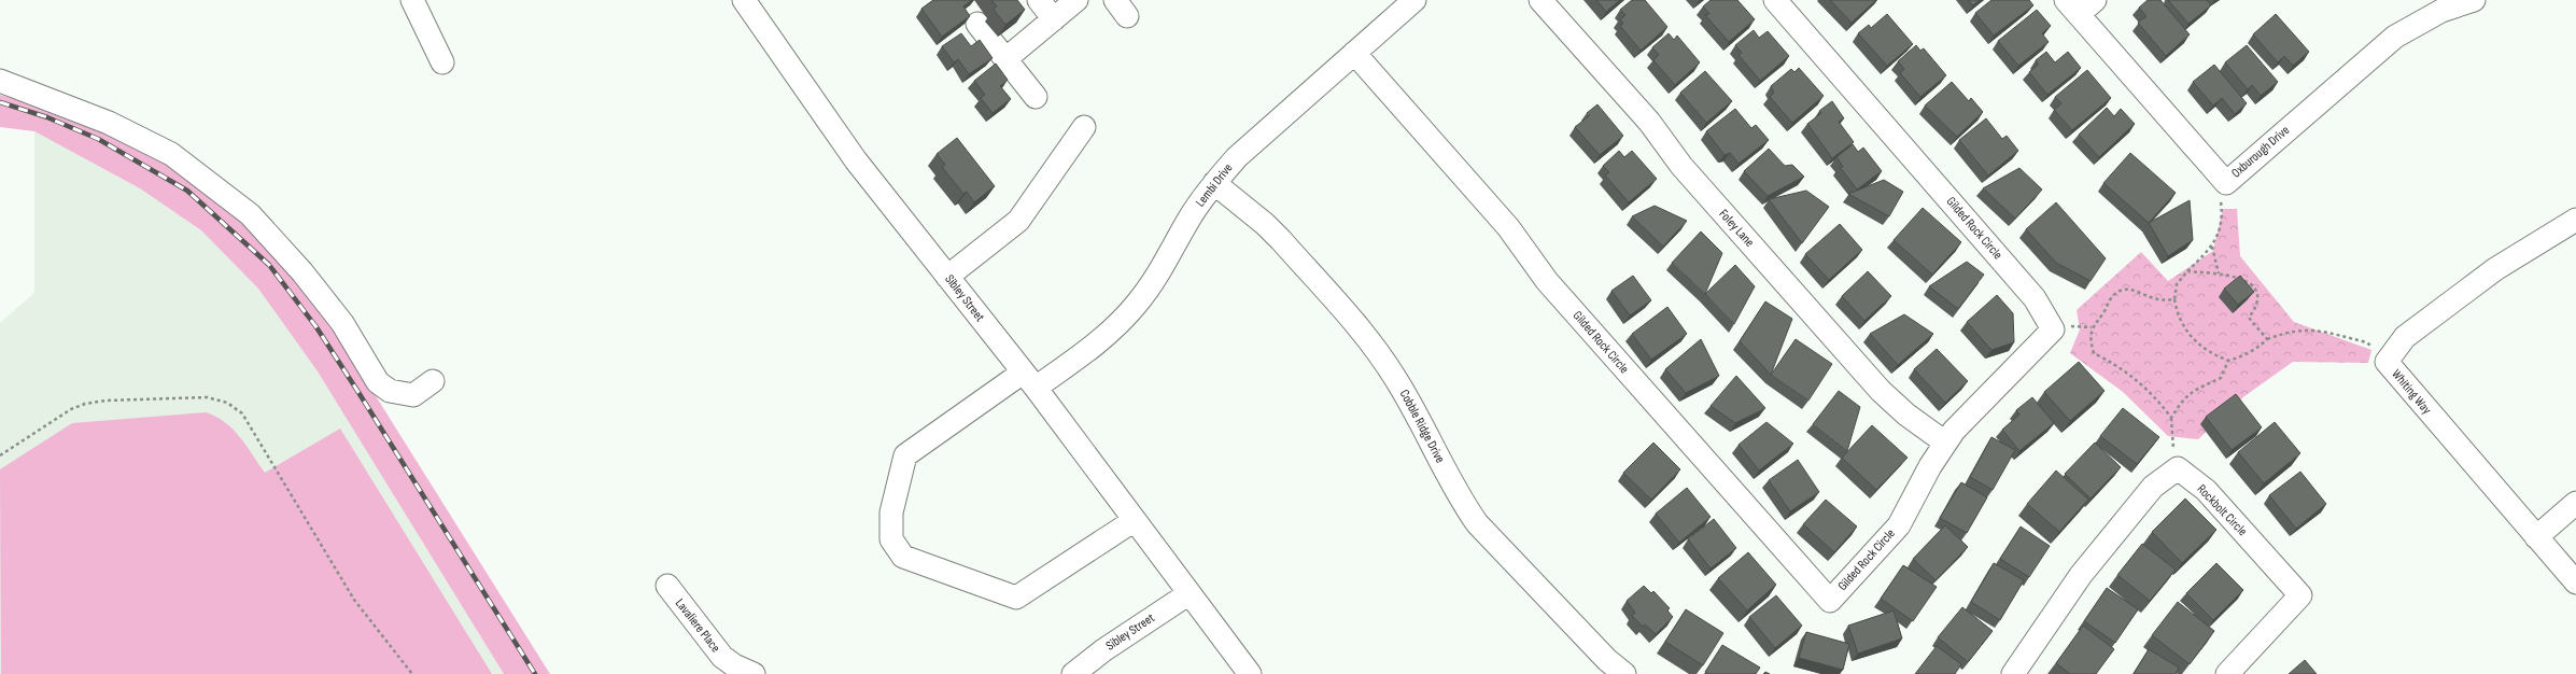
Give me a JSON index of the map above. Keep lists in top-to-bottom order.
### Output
{
  "streets": {
    "street": [
      "Oxburough Drive",
      "Lembi Drive",
      "Foley Lane",
      "Gilded Rock Circle",
      "Sibley Street",
      "Whiting Way",
      "Cobble Ridge Drive",
      "Rockbolt Circle",
      "Lavaliere Place"
    ]
  },
  "crossings": [
    ["Lembi Drive", "Gilded Rock Circle"],
    ["Lembi Drive", "Sibley Street"],
    ["Lembi Drive", "Cobble Ridge Drive"],
    ["Foley Lane", "Gilded Rock Circle"]
  ]
}
